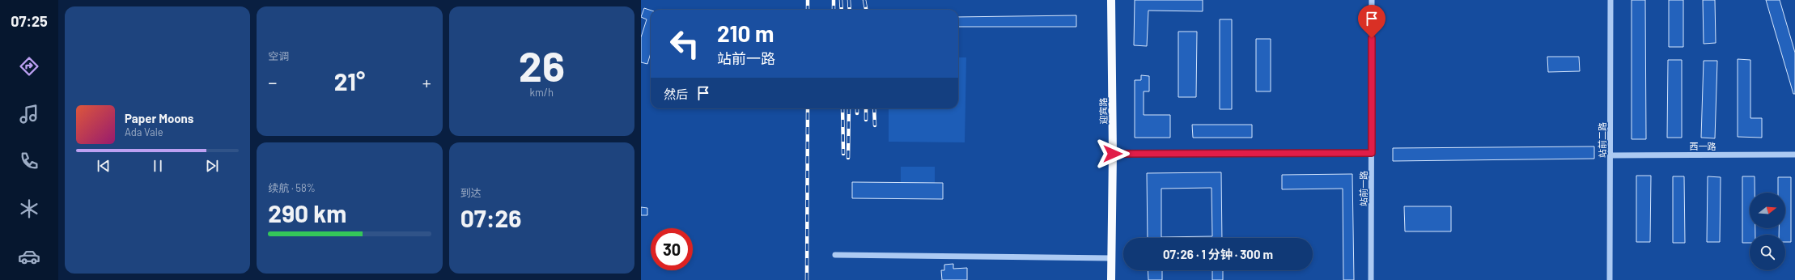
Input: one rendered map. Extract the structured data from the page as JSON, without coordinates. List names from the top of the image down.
{
  "streets": {
    "main road": ["迎宾路"],
    "street": ["站前二路", "西一路", "站前一路"]
  },
  "crossings": [
    ["站前二路", "西一路"]
  ],
  "north": "right",
  "page": {
    "tabs": "07:25",
    "tile": [
      "空调",
      ["26", "km/h"],
      ["续航 · 58%", "290 km"],
      ["到达", "07:26"]
    ],
    "turn": ["210 m", "站前一路"],
    "heat": ["−", "21°", "+"],
    "then": "然后",
    "song": ["Paper Moons", "Ada Vale"],
    "limit": "30",
    "trip": "07:26 · 1 分钟 · 300 m"
  }
}
